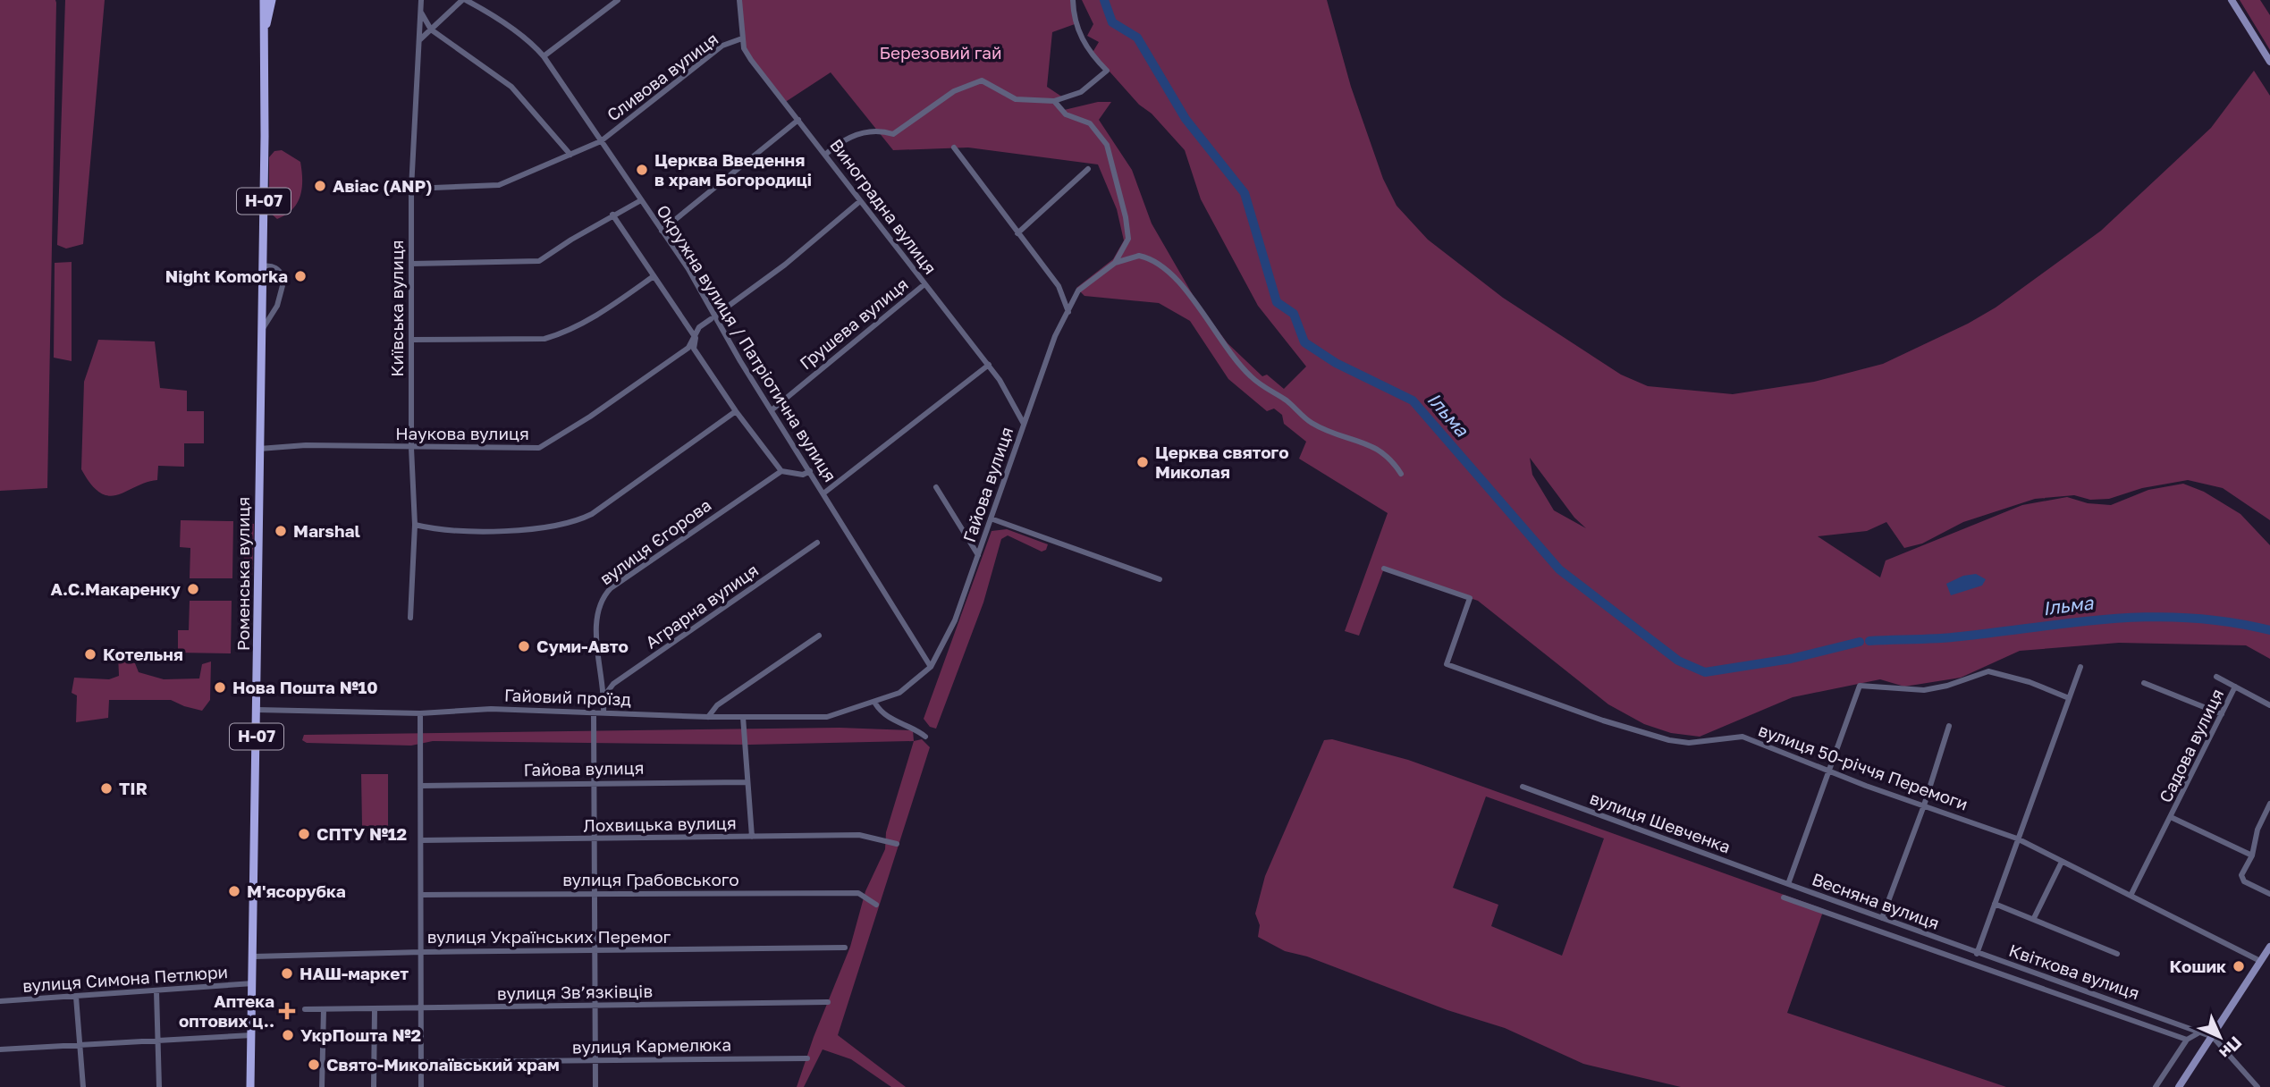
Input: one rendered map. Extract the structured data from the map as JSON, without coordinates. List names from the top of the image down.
{
  "streets": {
    "main road": ["Н-07", "Роменська вулиця"],
    "street": [
      "Сливова вулиця",
      "Виноградна вулиця",
      "Київська вулиця",
      "Грушева вулиця",
      "Окружна вулиця / Патріотична вулиця",
      "Наукова вулиця",
      "Гайова вулиця",
      "вулиця Єгорова",
      "Аграрна вулиця",
      "Гайовий проїзд",
      "Садова вулиця",
      "вулиця 50-річчя Перемоги",
      "вулиця Шевченка",
      "Лохвицька вулиця",
      "вулиця Грабовського",
      "Весняна вулиця",
      "вулиця Українських Перемог",
      "Квіткова вулиця",
      "вулиця Симона Петлюри",
      "вулиця Звʼязківців",
      "вулиця Кармелюка"
    ]
  },
  "crossings": [
    ["Сливова вулиця", "Виноградна вулиця"],
    ["Сливова вулиця", "Київська вулиця"],
    ["Сливова вулиця", "Окружна вулиця / Патріотична вулиця"],
    ["Н-07", "Роменська вулиця"],
    ["Виноградна вулиця", "Грушева вулиця"],
    ["Виноградна вулиця", "Наукова вулиця"],
    ["Виноградна вулиця", "Гайова вулиця"],
    ["Київська вулиця", "Наукова вулиця"],
    ["Грушева вулиця", "Окружна вулиця / Патріотична вулиця"],
    ["Окружна вулиця / Патріотична вулиця", "Наукова вулиця"],
    ["Окружна вулиця / Патріотична вулиця", "Гайова вулиця"],
    ["Наукова вулиця", "Роменська вулиця"],
    ["Гайова вулиця", "Гайовий проїзд"],
    ["вулиця Єгорова", "Аграрна вулиця"],
    ["вулиця Єгорова", "Гайовий проїзд"],
    ["Роменська вулиця", "Гайовий проїзд"],
    ["Роменська вулиця", "вулиця Українських Перемог"],
    ["Роменська вулиця", "вулиця Симона Петлюри"],
    ["вулиця 50-річчя Перемоги", "Весняна вулиця"],
    ["вулиця Шевченка", "Весняна вулиця"],
    ["Весняна вулиця", "Квіткова вулиця"]
  ],
  "water": ["Ільма"],
  "parks": ["Березовий гай"],
  "places": {
    "other": [
      "Церква Введення в храм Богородиці",
      "Авіас (ANP)",
      "Night Komorka",
      "Церква святого Миколая",
      "Marshal",
      "А.С.Макаренку",
      "Суми-Авто",
      "Котельня",
      "Нова Пошта №10",
      "TIR",
      "СПТУ №12",
      "М'ясорубка",
      "Кошик",
      "НАШ-маркет",
      "УкрПошта №2",
      "Свято-Миколаївський храм"
    ],
    "health": ["Аптека оптових ц.."]
  },
  "north": "bottom right"
}
